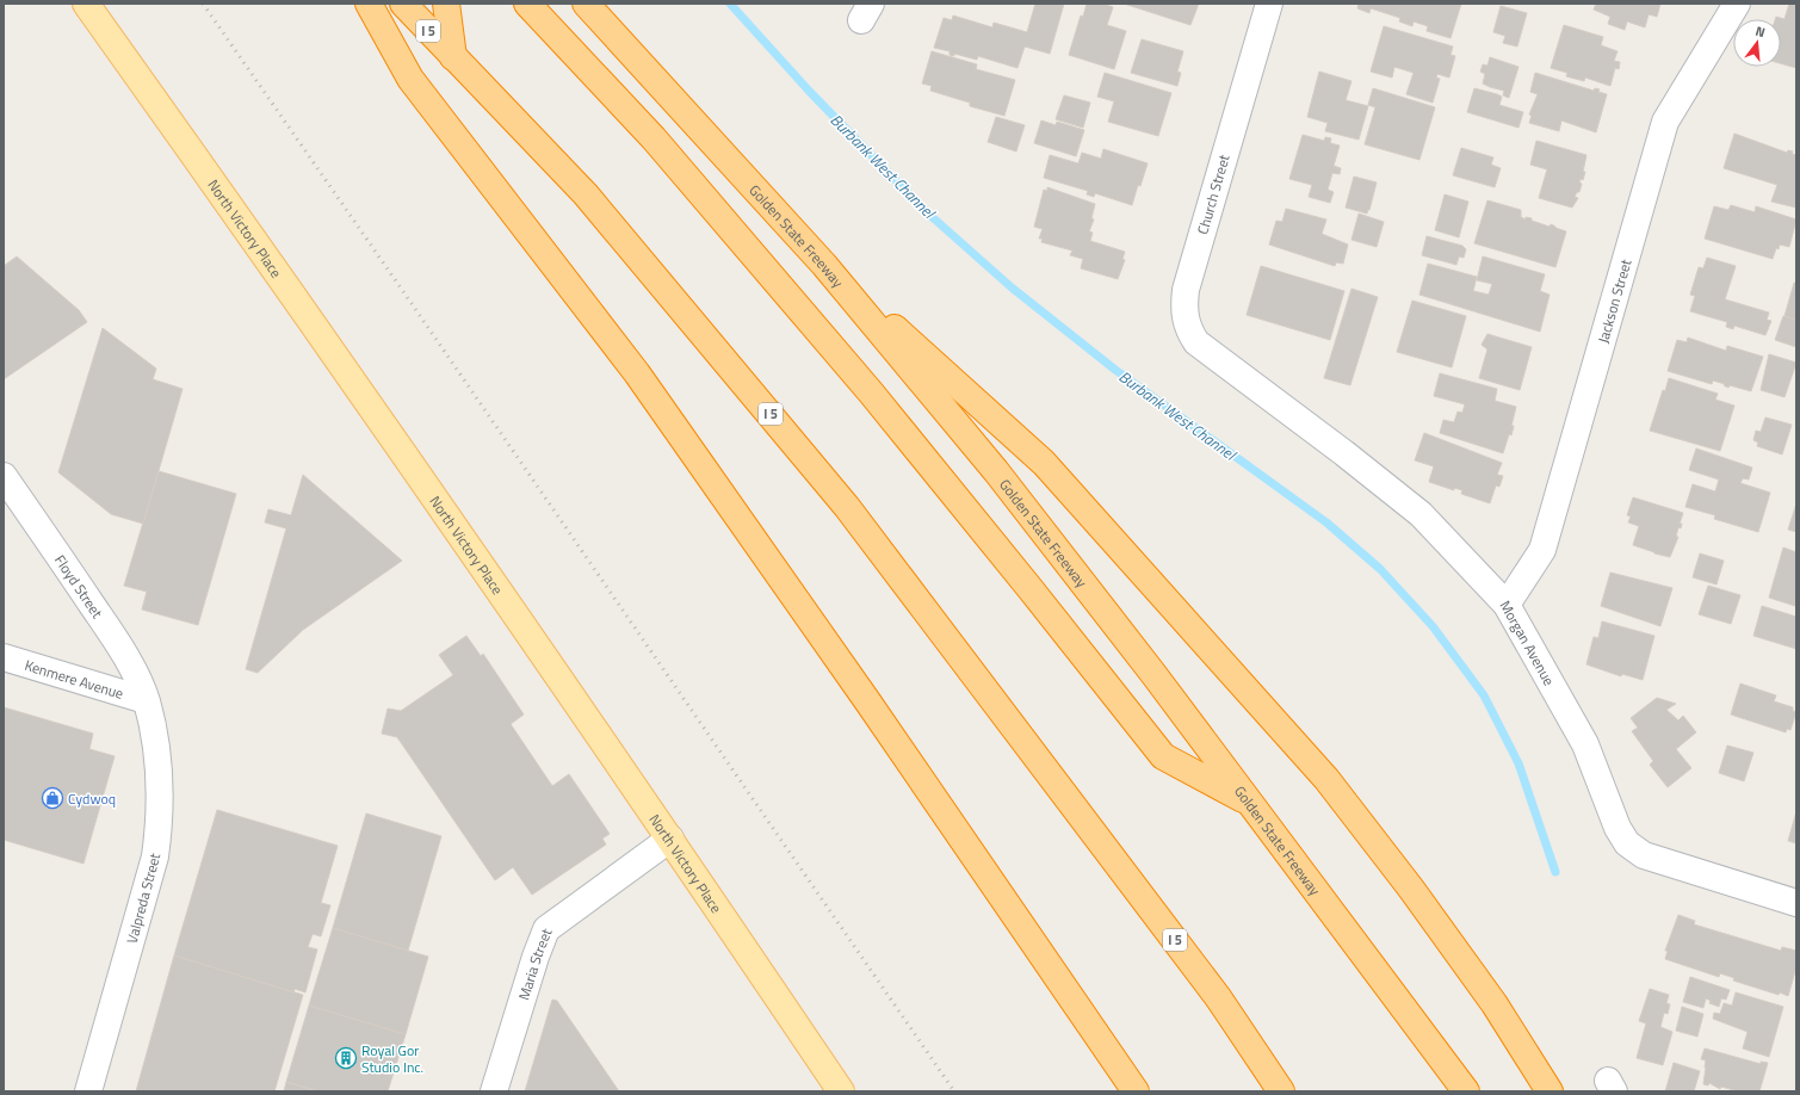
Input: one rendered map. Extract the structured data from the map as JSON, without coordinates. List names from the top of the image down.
{
  "streets": {
    "highway": ["I 5", "Golden State Freeway"],
    "main road": ["North Victory Place"],
    "street": [
      "Church Street",
      "Jackson Street",
      "Floyd Street",
      "Morgan Avenue",
      "Kenmere Avenue",
      "Valpreda Street",
      "Maria Street"
    ]
  },
  "crossings": [
    ["Church Street", "Morgan Avenue"],
    ["North Victory Place", "Maria Street"],
    ["Jackson Street", "Morgan Avenue"],
    ["Floyd Street", "Kenmere Avenue"],
    ["Floyd Street", "Valpreda Street"],
    ["Kenmere Avenue", "Valpreda Street"]
  ],
  "water": ["Burbank West Channel"],
  "places": {
    "shop": ["Cydwoq"],
    "building": ["Royal Gor Studio Inc."]
  },
  "north": "top"
}
